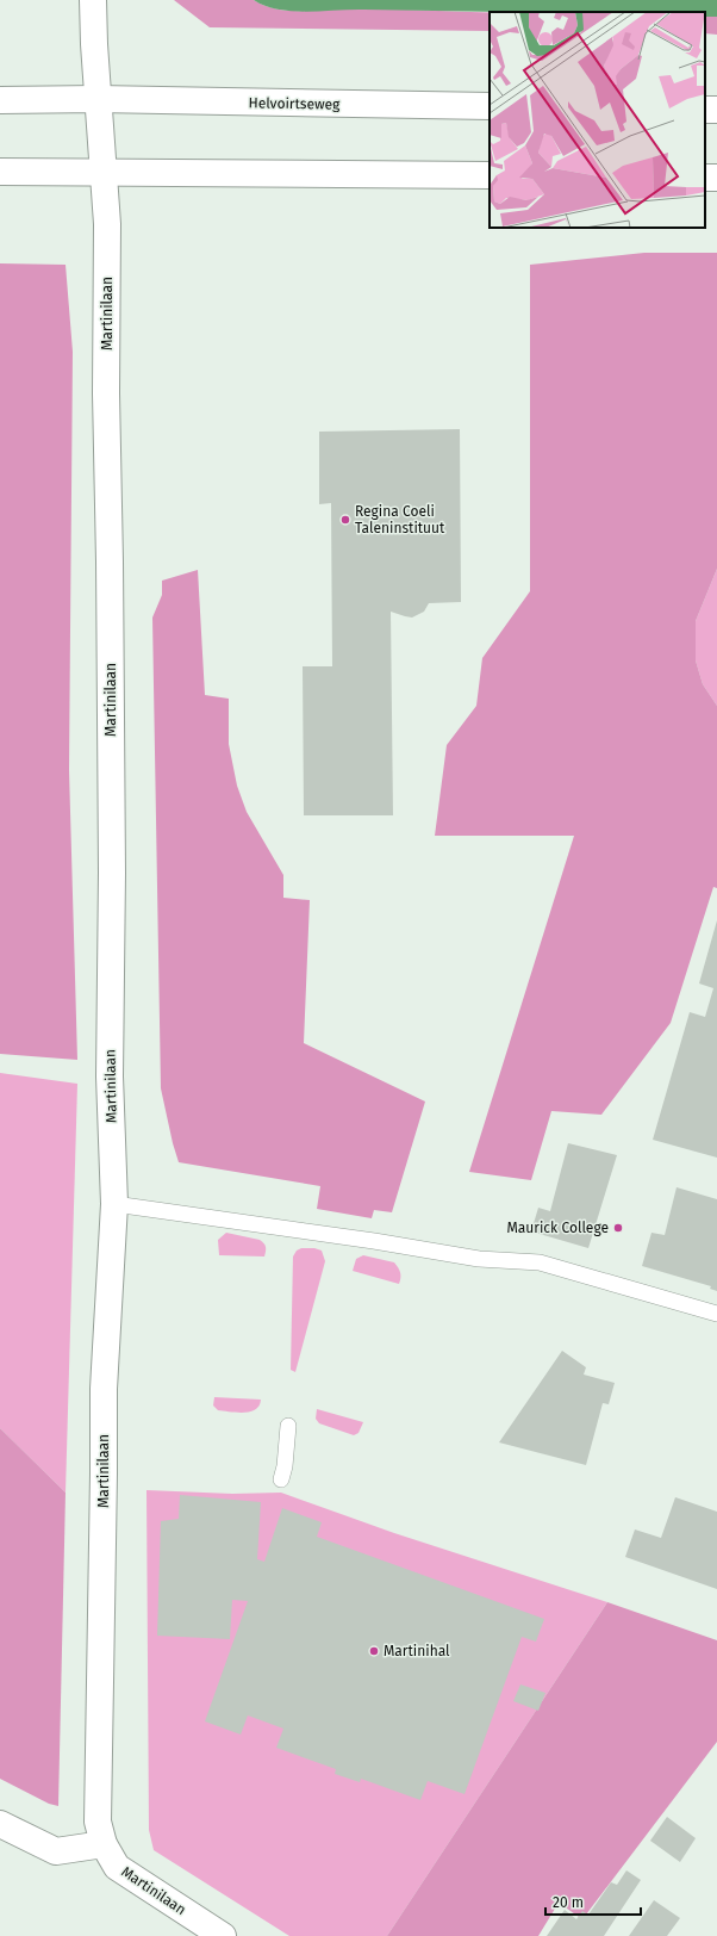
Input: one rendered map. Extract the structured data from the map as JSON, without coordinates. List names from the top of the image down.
{
  "streets": {
    "street": ["Helvoirtseweg", "Martinilaan"]
  },
  "places": ["Regina Coeli Taleninstituut", "Maurick College", "Martinihal"],
  "scale_bar": "20 m"
}
